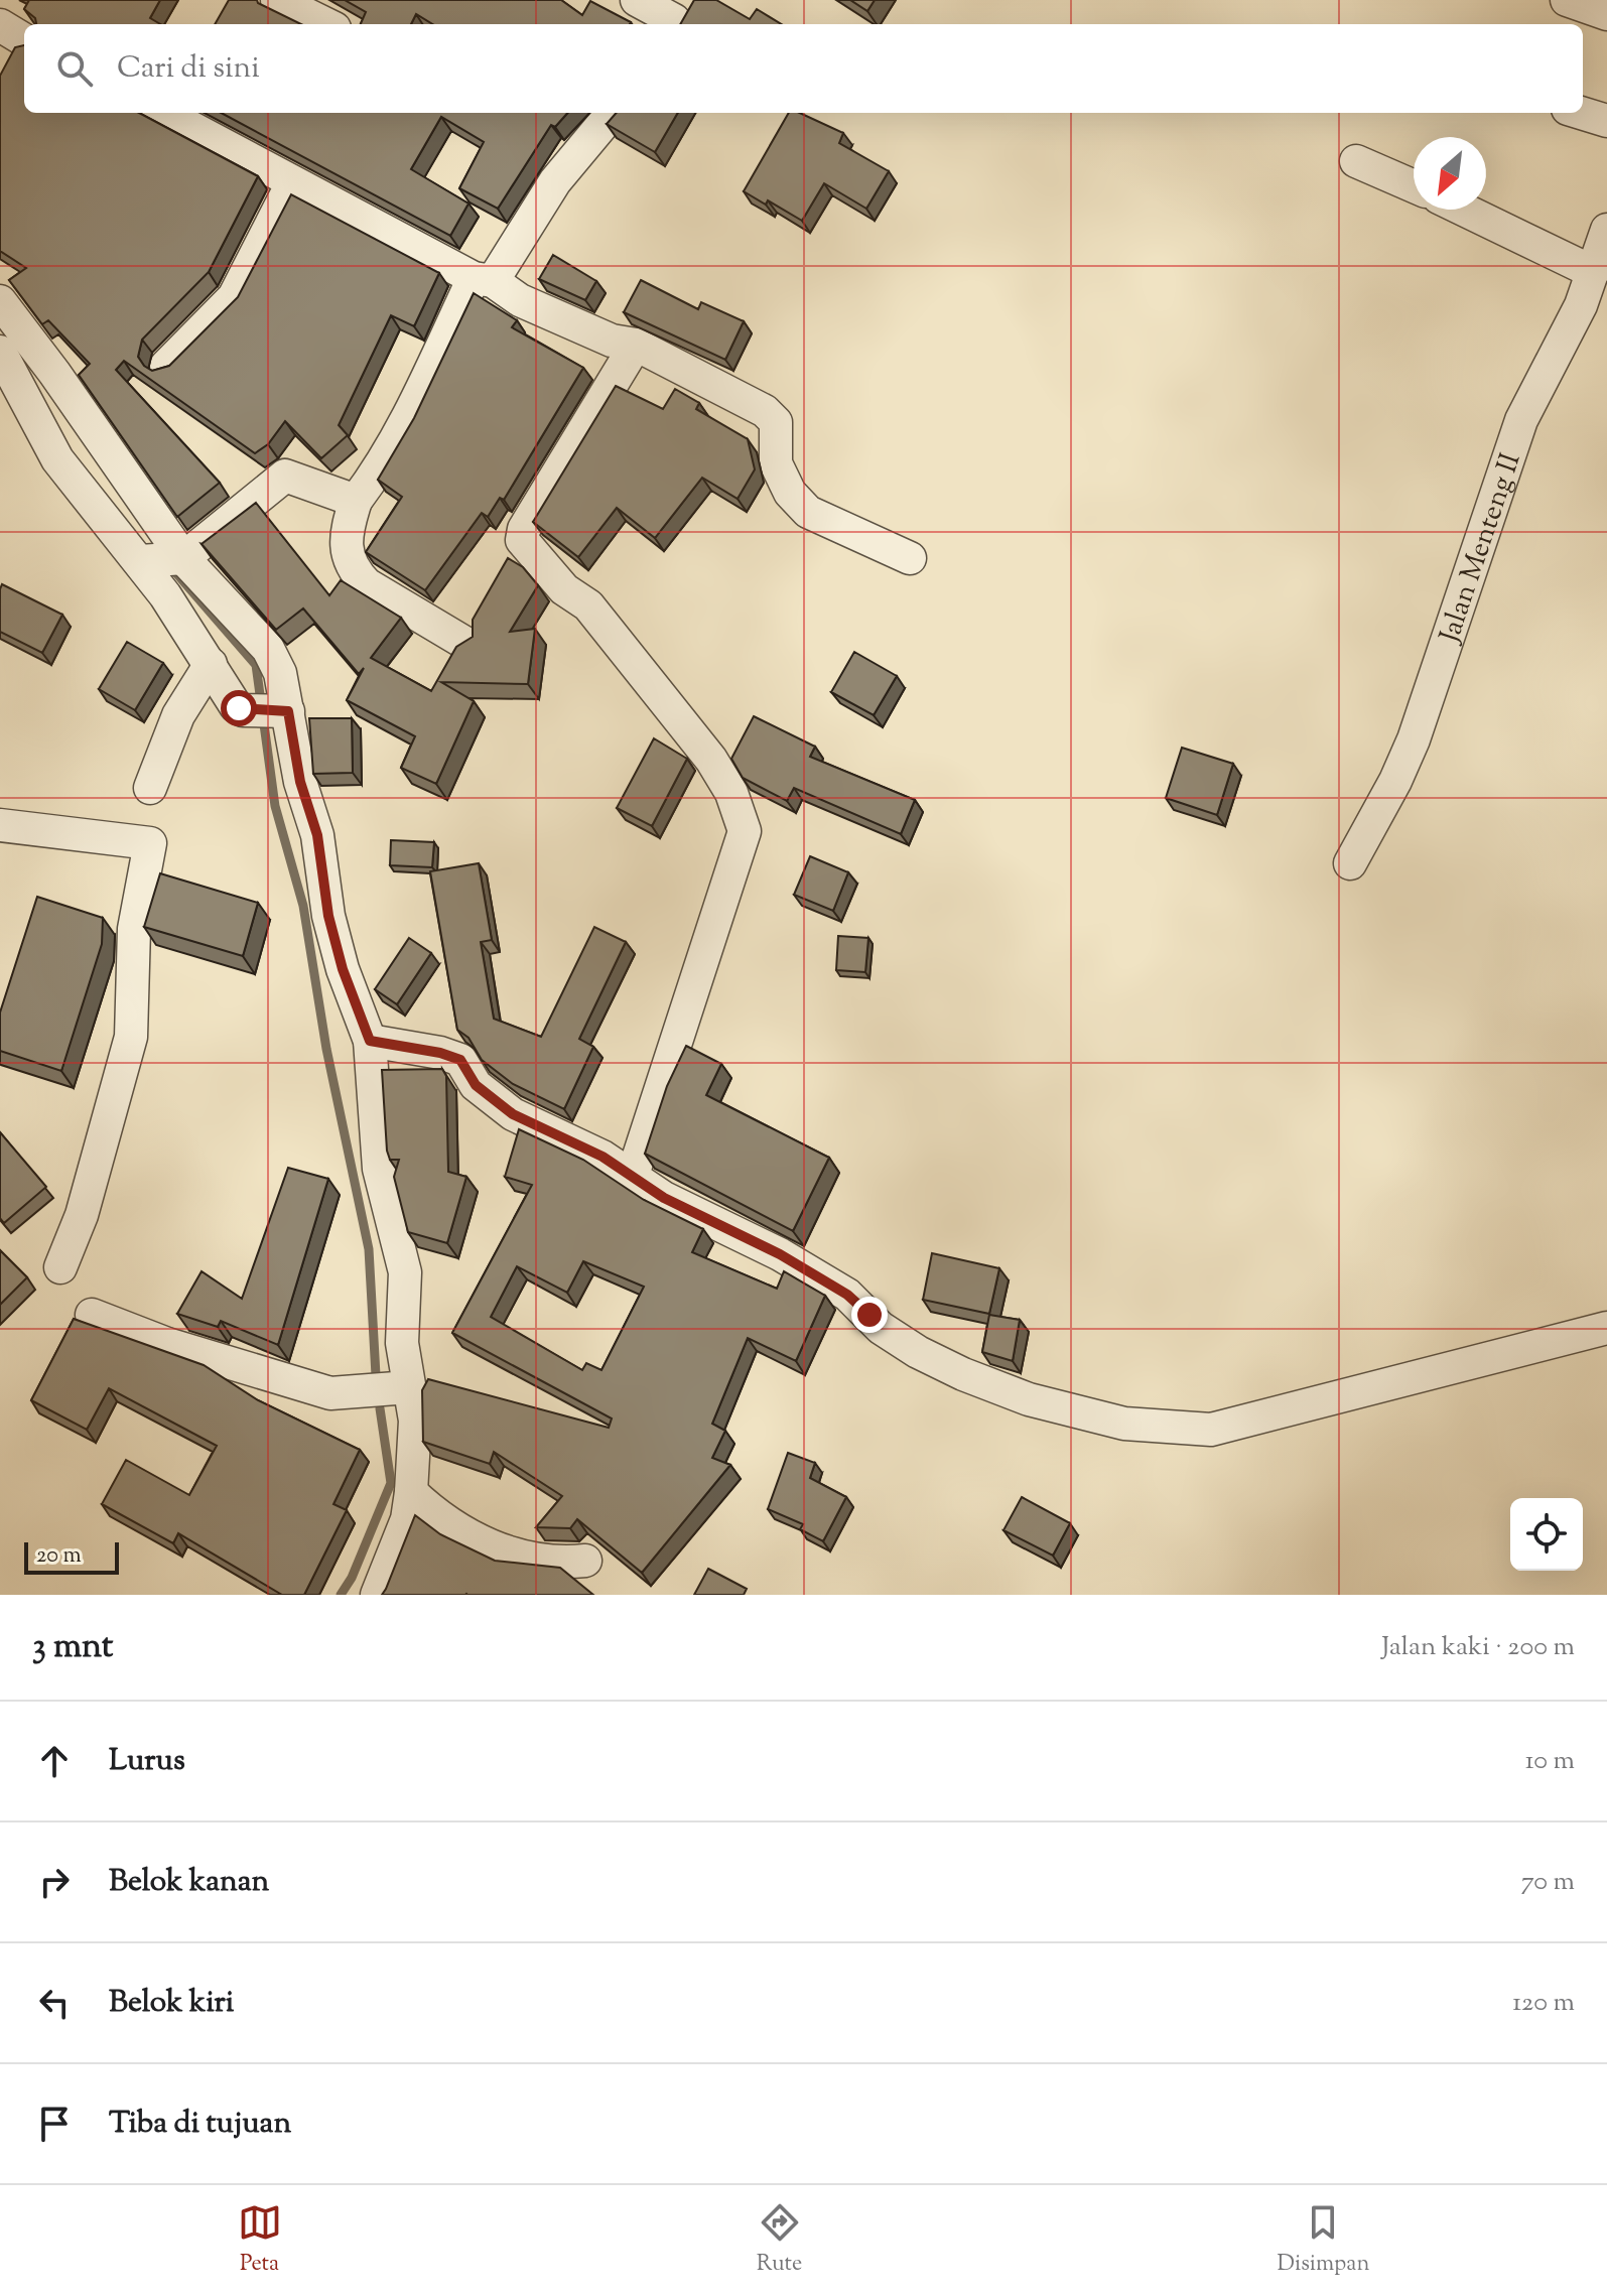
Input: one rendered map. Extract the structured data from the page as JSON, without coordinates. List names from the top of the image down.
{
  "streets": {
    "street": ["Jalan Menteng II"]
  },
  "scale_bar": "20 m",
  "north": "bottom left",
  "page": {
    "search": "Cari di sini",
    "scale": "20 m",
    "heading": ["3 mnt", "Jalan kaki · 200 m"],
    "list": [
      ["Lurus", "10 m"],
      ["Belok kanan", "70 m"],
      ["Belok kiri", "120 m"],
      "Tiba di tujuan"
    ],
    "nav": ["Peta", "Rute", "Disimpan"]
  }
}
